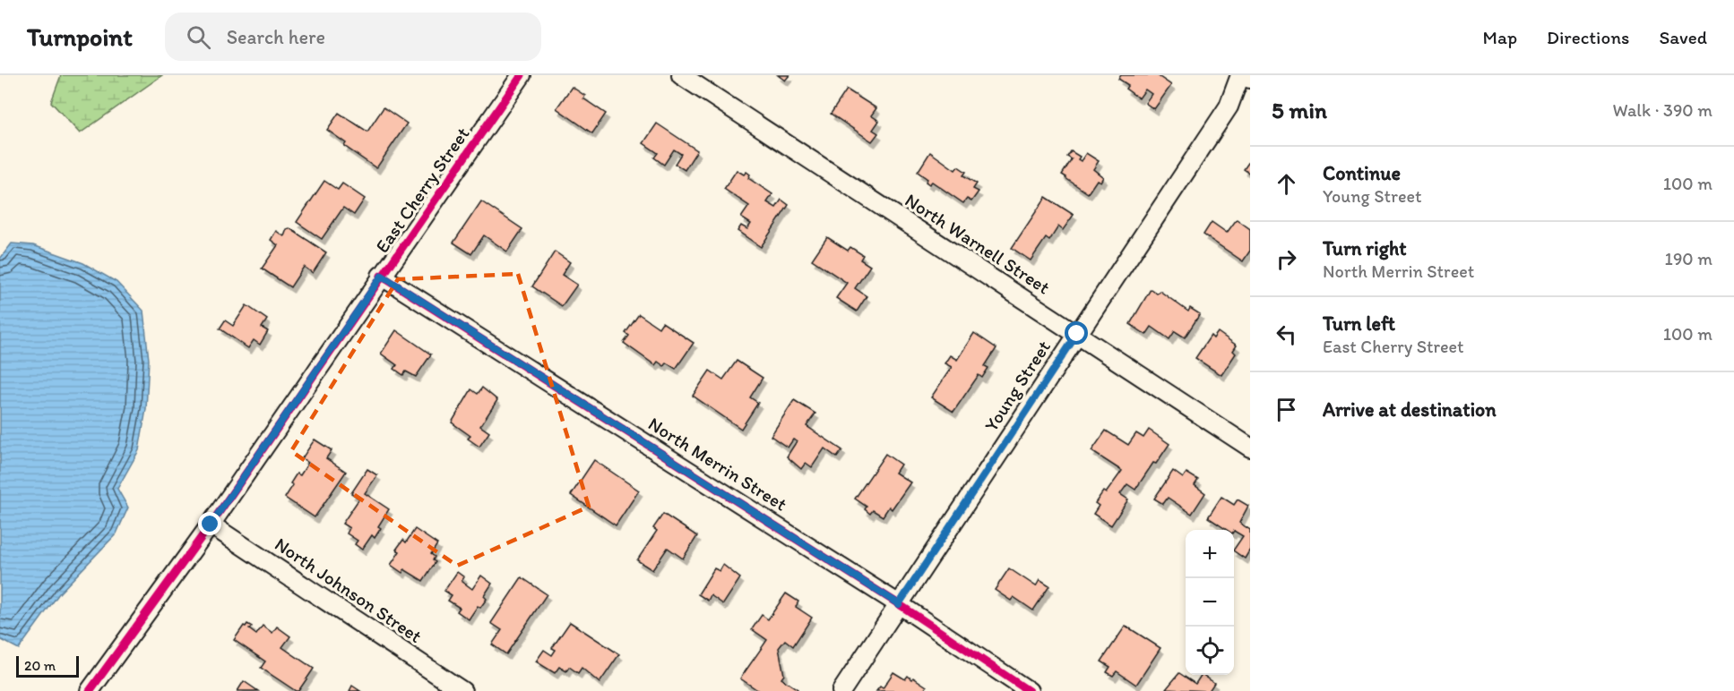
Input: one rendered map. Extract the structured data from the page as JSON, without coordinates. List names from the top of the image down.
{
  "streets": {
    "street": [
      "East Cherry Street",
      "North Warnell Street",
      "Young Street",
      "North Merrin Street",
      "North Johnson Street"
    ]
  },
  "crossings": [
    ["East Cherry Street", "North Merrin Street"],
    ["East Cherry Street", "North Johnson Street"],
    ["North Warnell Street", "Young Street"],
    ["Young Street", "North Merrin Street"]
  ],
  "scale_bar": "20 m",
  "page": {
    "header": "Turnpoint",
    "search": "Search here",
    "nav": ["Map", "Directions", "Saved"],
    "heading": ["5 min", "Walk · 390 m"],
    "list": [
      ["Continue", "Young Street", "100 m"],
      ["Turn right", "North Merrin Street", "190 m"],
      ["Turn left", "East Cherry Street", "100 m"],
      "Arrive at destination"
    ],
    "map_buttons": ["+", "−"],
    "scale": "20 m"
  }
}
